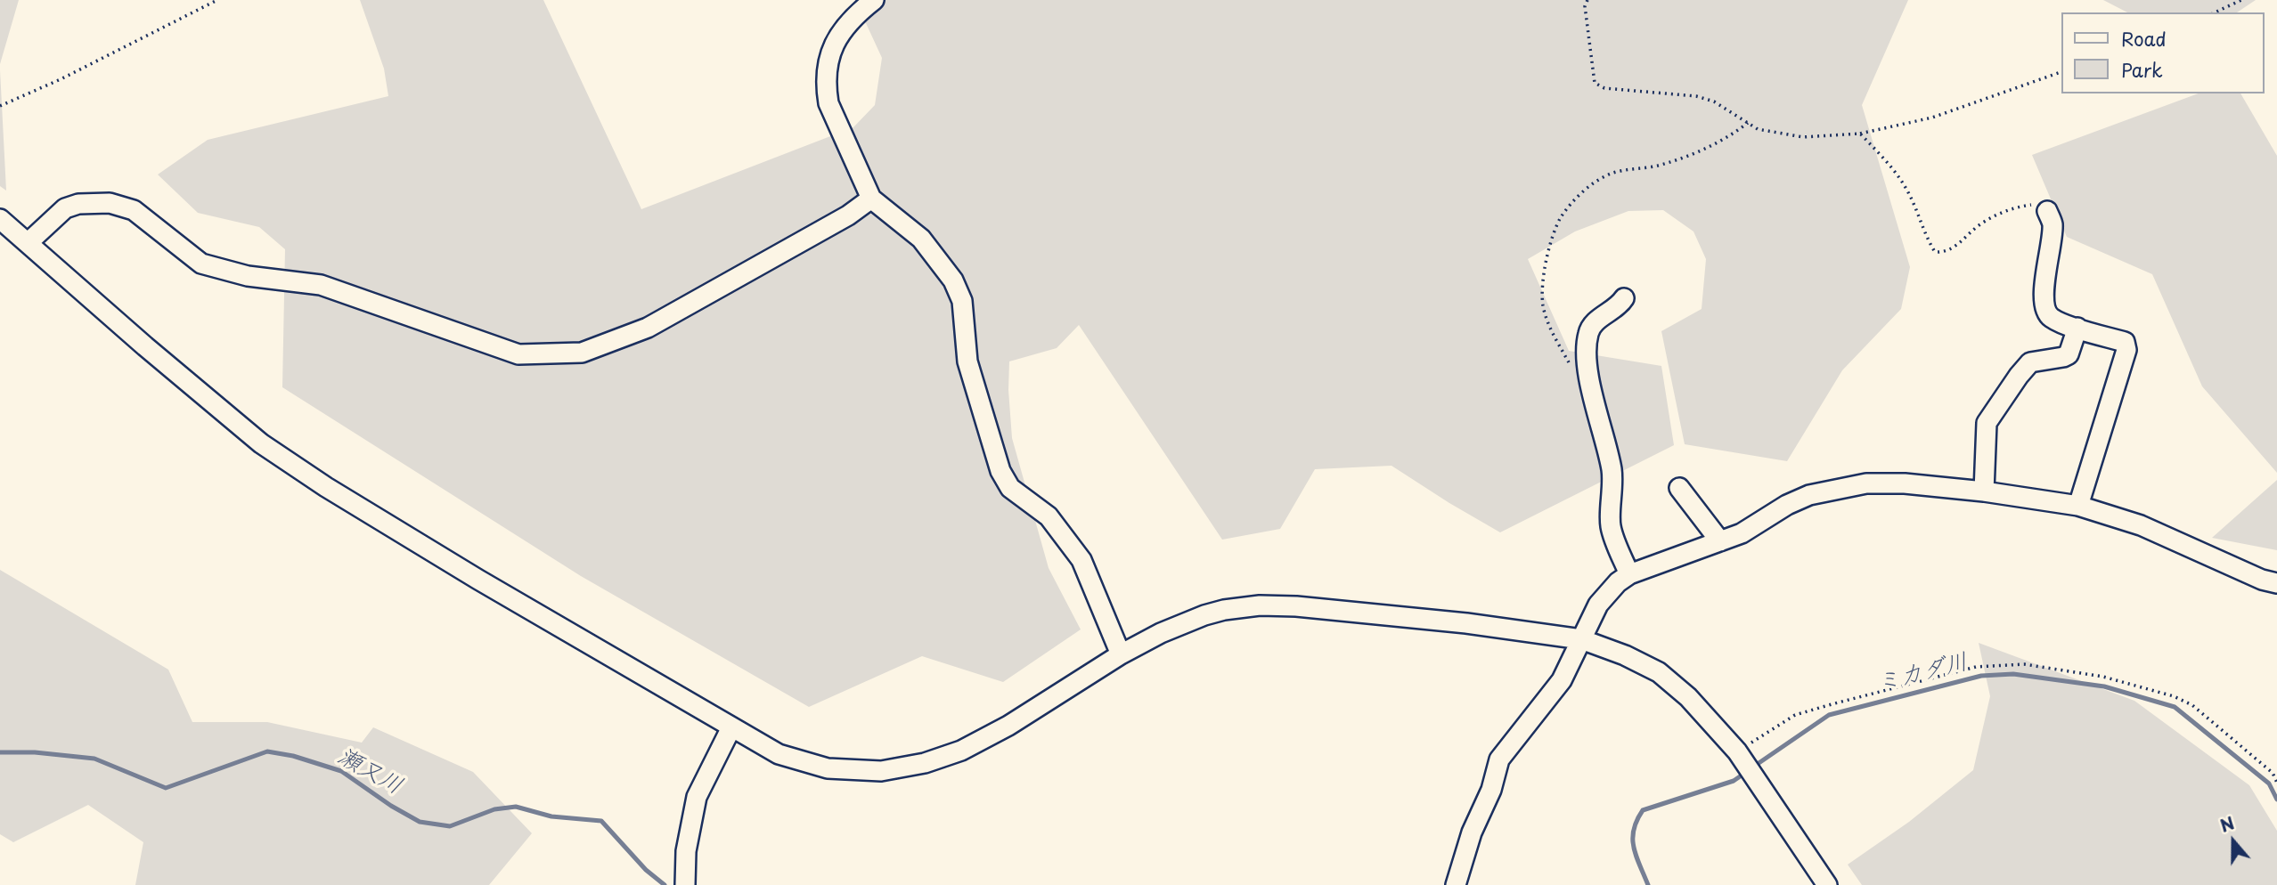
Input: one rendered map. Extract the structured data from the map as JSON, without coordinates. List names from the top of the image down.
{
  "water": ["ミカダ川", "瀬又川"],
  "legend": ["Road", "Park"],
  "north": "top"
}
